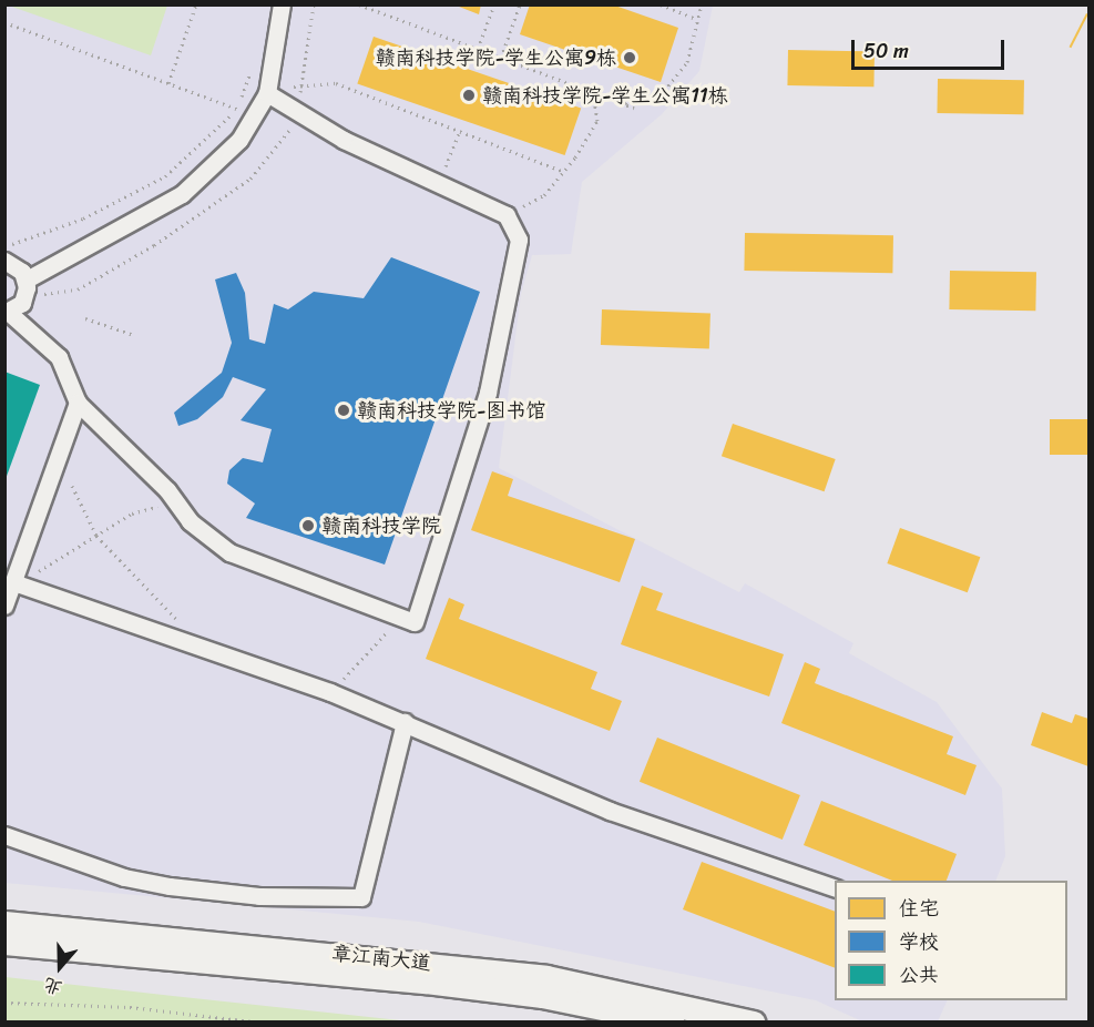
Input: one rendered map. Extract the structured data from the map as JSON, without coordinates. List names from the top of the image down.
{
  "streets": {
    "main road": ["章江南大道"]
  },
  "places": [
    "赣南科技学院-学生公寓9栋",
    "赣南科技学院-学生公寓11栋",
    "赣南科技学院-图书馆",
    "赣南科技学院"
  ],
  "legend": ["住宅", "学校", "公共"],
  "scale_bar": "50 m",
  "north": "bottom"
}
